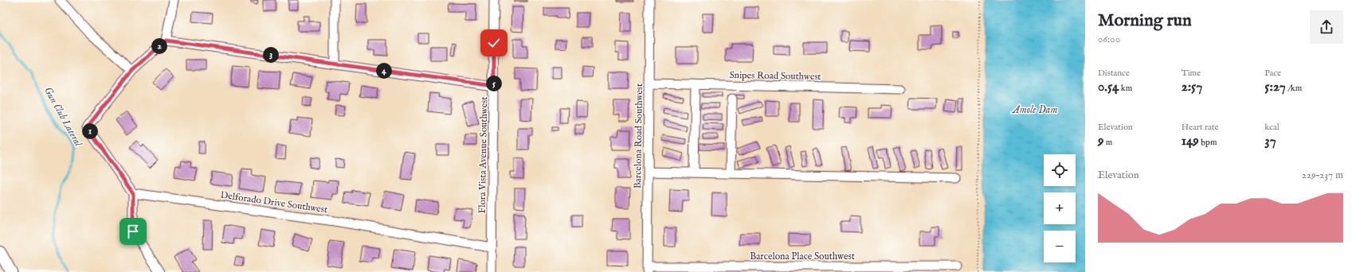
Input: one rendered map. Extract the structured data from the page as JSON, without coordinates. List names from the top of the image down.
{
  "streets": {
    "street": [
      "Snipes Road Southwest",
      "Barcelona Road Southwest",
      "Flora Vista Avenue Southwest",
      "Delforado Drive Southwest",
      "Barcelona Place Southwest"
    ]
  },
  "crossings": [
    ["Snipes Road Southwest", "Barcelona Road Southwest"],
    ["Barcelona Road Southwest", "Barcelona Place Southwest"],
    ["Flora Vista Avenue Southwest", "Delforado Drive Southwest"]
  ],
  "water": ["Amole Dam", "Gun Club Lateral"],
  "page": {
    "heading": ["Morning run", "06:00"],
    "pins": [
      "2",
      "3",
      "4",
      "5",
      "1"
    ],
    "stats": [
      ["Distance", "0.54 km"],
      ["Time", "2:57"],
      ["Pace", "5:27 /km"],
      ["Elevation", "9 m"],
      ["Heart rate", "149 bpm"],
      ["kcal", "37"]
    ],
    "map_buttons": ["+", "−"],
    "chart": ["Elevation", "229–237 m"]
  }
}
